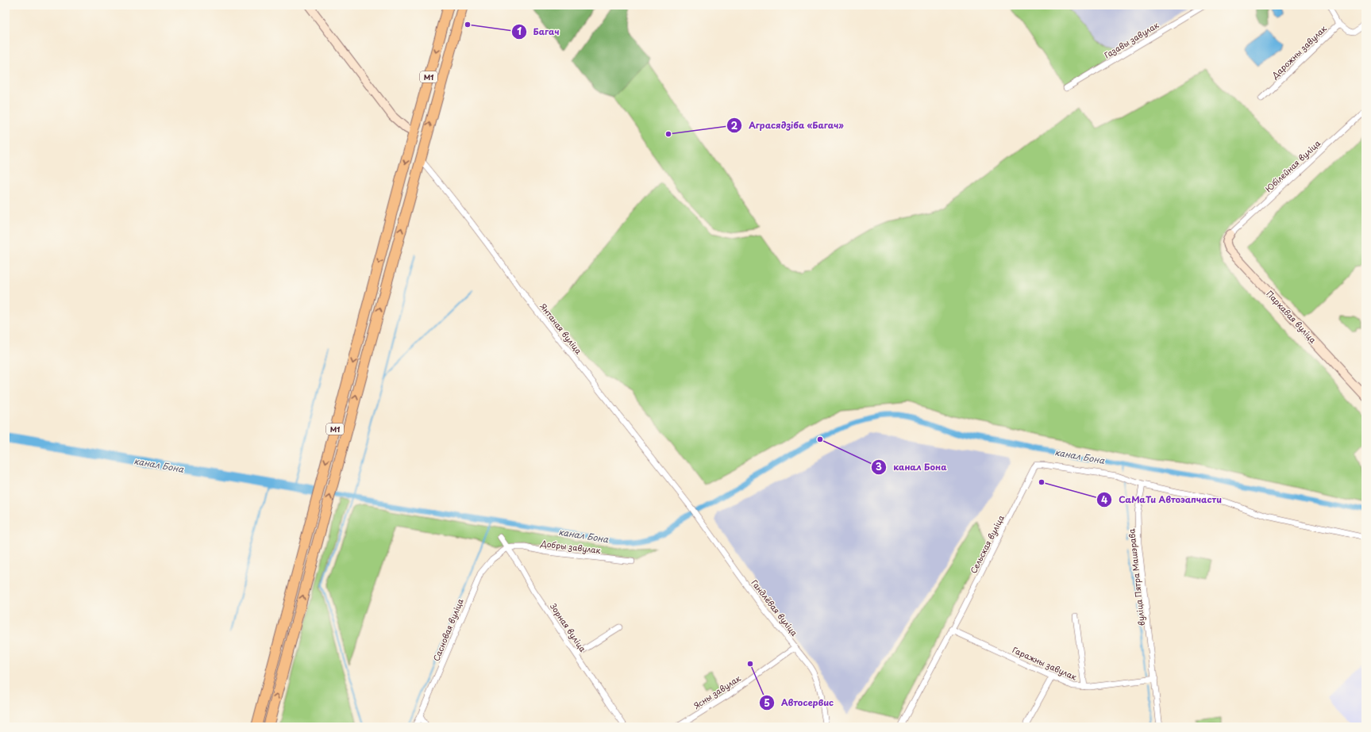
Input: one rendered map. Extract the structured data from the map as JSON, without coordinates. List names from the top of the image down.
{
  "streets": {
    "highway": ["М1"],
    "street": [
      "Газавы завулак",
      "Дарожны завулак",
      "Юбілейная вуліца",
      "Паркавая вуліца",
      "Янтаная вуліца",
      "Сельская вуліца",
      "Добры завулак",
      "вуліца Пятра Машэрава",
      "Гандлёвая вуліца",
      "Зорная вуліца",
      "Сасновая вуліца",
      "Гаражны завулак",
      "Ясны завулак"
    ]
  },
  "crossings": [
    ["М1", "Янтаная вуліца"],
    ["Юбілейная вуліца", "Паркавая вуліца"],
    ["Янтаная вуліца", "Гандлёвая вуліца"],
    ["Сельская вуліца", "вуліца Пятра Машэрава"],
    ["Сельская вуліца", "Гаражны завулак"],
    ["Добры завулак", "Зорная вуліца"],
    ["Добры завулак", "Сасновая вуліца"],
    ["вуліца Пятра Машэрава", "Гаражны завулак"],
    ["Гандлёвая вуліца", "Ясны завулак"],
    ["Зорная вуліца", "Сасновая вуліца"]
  ],
  "water": ["канал Бона"],
  "places": [
    "Багач",
    "Аграсядзіба «Багач»",
    "канал Бона",
    "СаМаТи Автоэапчасти",
    "Автосервис"
  ]
}
